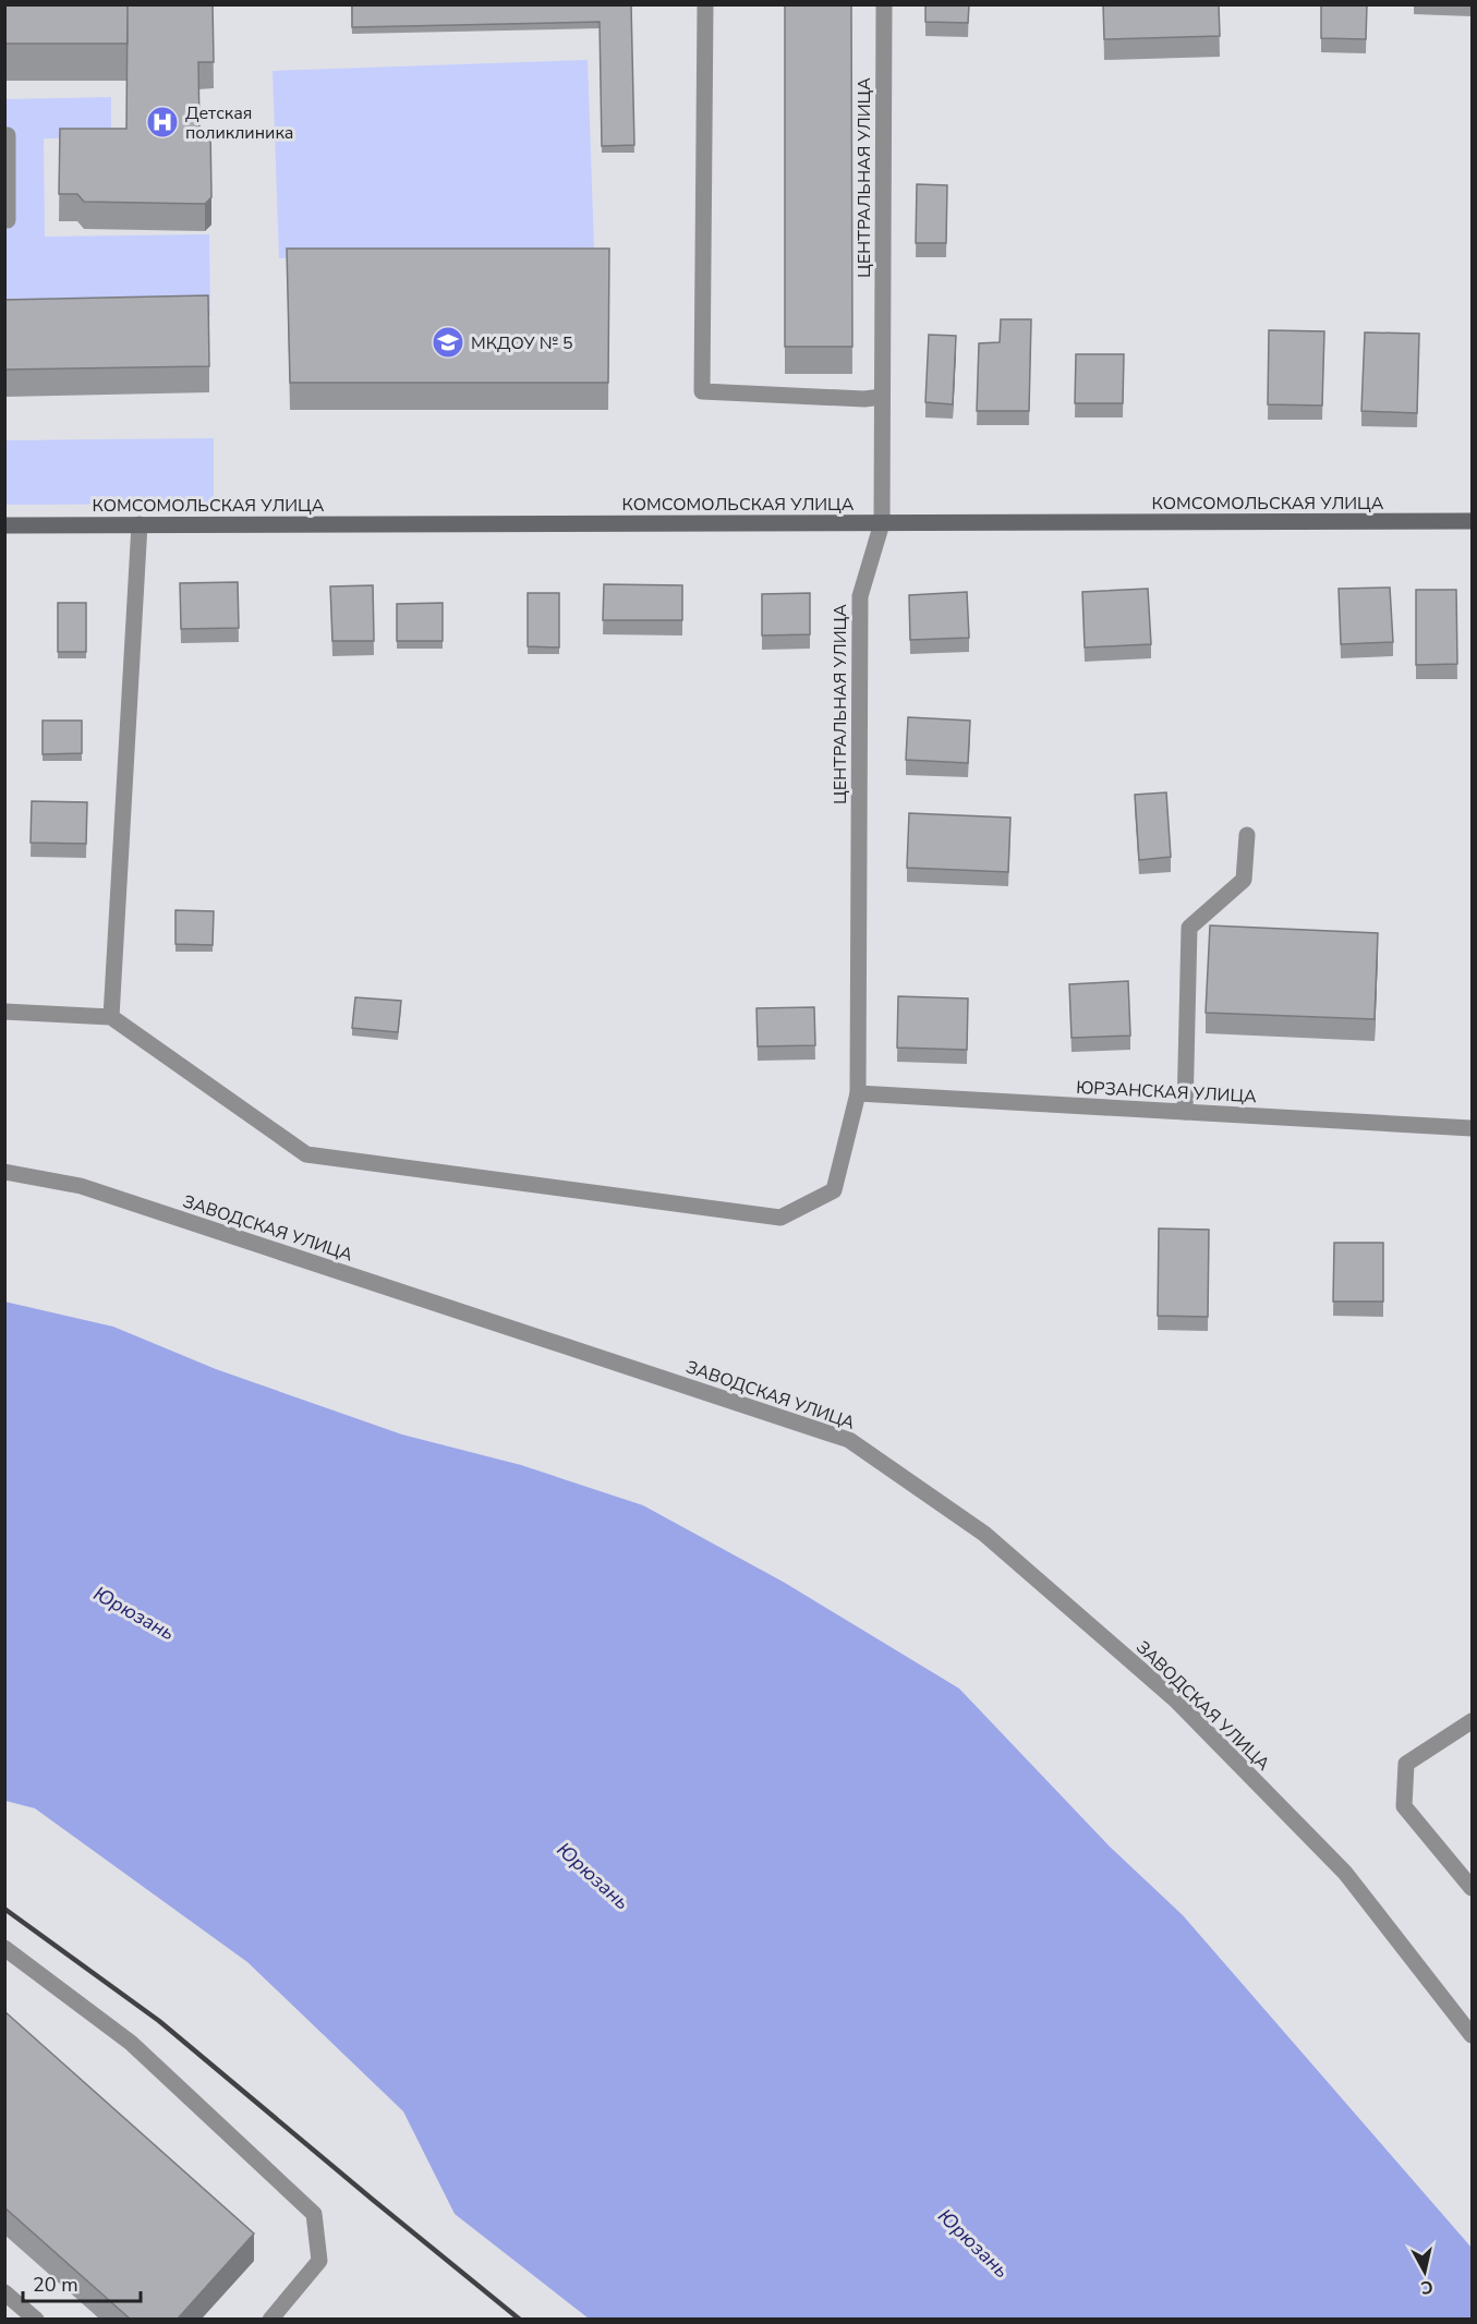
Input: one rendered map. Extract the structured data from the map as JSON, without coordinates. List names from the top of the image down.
{
  "streets": {
    "main road": ["КОМСОМОЛЬСКАЯ УЛИЦА"],
    "street": ["ЦЕНТРАЛЬНАЯ УЛИЦА", "ЮРЗАНСКАЯ УЛИЦА", "ЗАВОДСКАЯ УЛИЦА"]
  },
  "crossings": [
    ["ЦЕНТРАЛЬНАЯ УЛИЦА", "КОМСОМОЛЬСКАЯ УЛИЦА"],
    ["ЦЕНТРАЛЬНАЯ УЛИЦА", "ЮРЗАНСКАЯ УЛИЦА"]
  ],
  "water": ["Юрюзань"],
  "places": {
    "hospital": ["Детская поликлиника"],
    "school or university": ["МКДОУ № 5"]
  },
  "scale_bar": "20 m",
  "north": "bottom"
}
